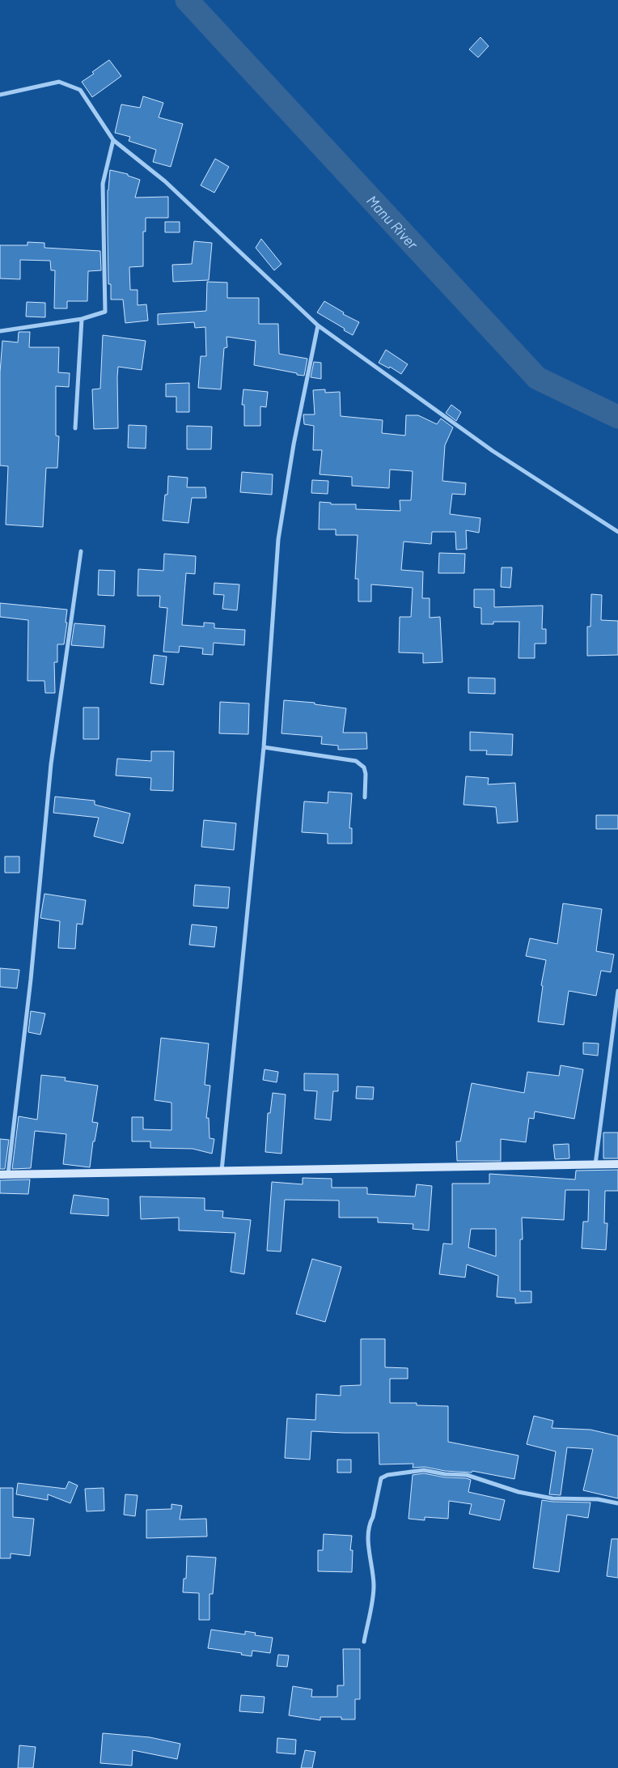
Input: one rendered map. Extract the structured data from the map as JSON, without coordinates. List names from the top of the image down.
{
  "water": ["Manu River"]
}
